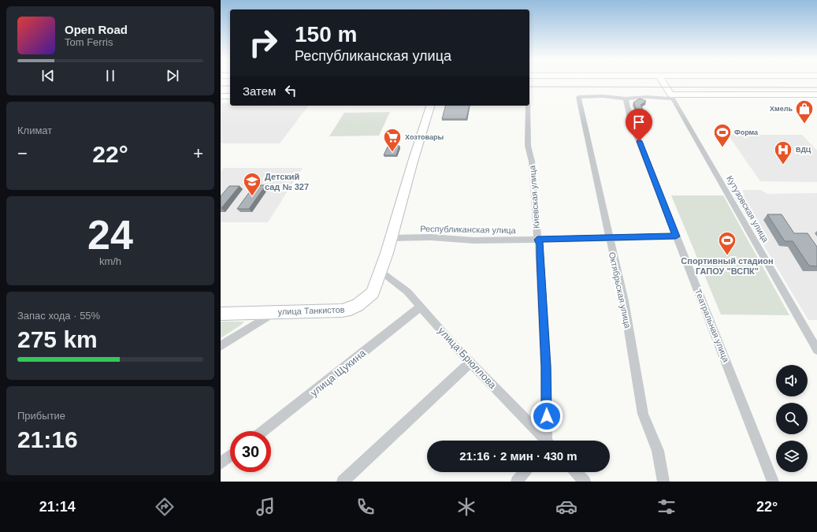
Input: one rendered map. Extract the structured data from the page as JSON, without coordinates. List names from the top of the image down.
{
  "streets": {
    "main road": ["улица Танкистов"],
    "street": [
      "Киевская улица",
      "Кутузовская улица",
      "Республиканская улица",
      "Октябрьская улица",
      "Театральная улица",
      "улица Брюллова",
      "улица Щукина"
    ]
  },
  "crossings": [
    ["Киевская улица", "Республиканская улица"],
    ["Республиканская улица", "Октябрьская улица"],
    ["Республиканская улица", "улица Танкистов"],
    ["Республиканская улица", "Театральная улица"],
    ["Октябрьская улица", "Театральная улица"],
    ["улица Танкистов", "улица Брюллова"],
    ["улица Брюллова", "улица Щукина"]
  ],
  "places": {
    "shop": ["Хмель"],
    "sports": ["Форма", "Спортивный стадион ГАПОУ \"ВСПК\""],
    "supermarket": ["Хозтовары"],
    "hospital": ["ВДЦ"],
    "school or university": ["Детский сад № 327"]
  },
  "page": {
    "turn": ["150 m", "Республиканская улица"],
    "song": ["Open Road", "Tom Ferris"],
    "then": "Затем",
    "tile": [
      "Климат",
      ["24", "km/h"],
      ["Запас хода · 55%", "275 km"],
      ["Прибытие", "21:16"]
    ],
    "heat": ["−", "22°", "+"],
    "limit": "30",
    "trip": "21:16 · 2 мин · 430 m",
    "tabs": ["21:14", "22°"]
  }
}
